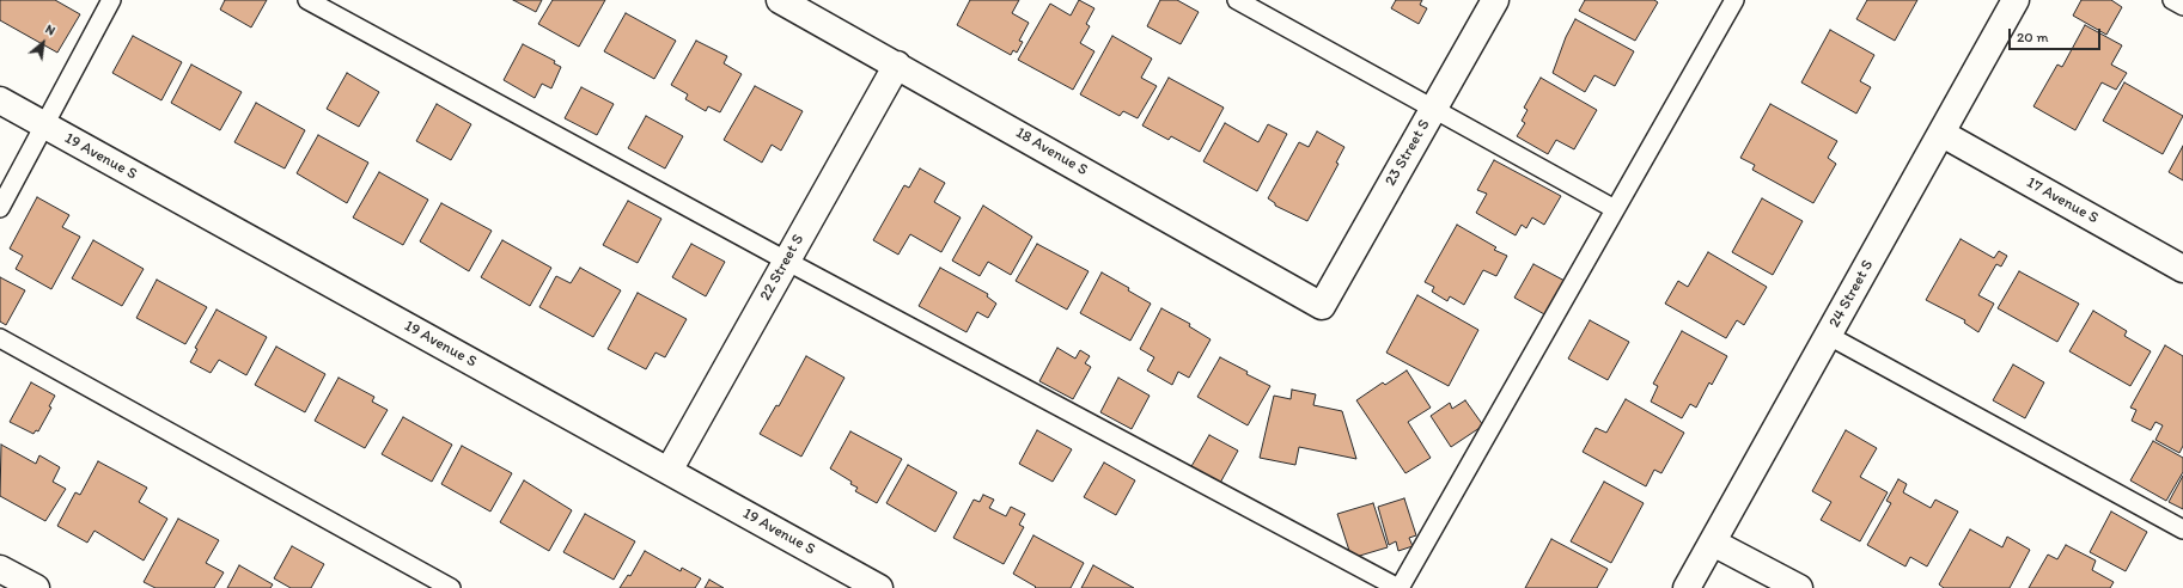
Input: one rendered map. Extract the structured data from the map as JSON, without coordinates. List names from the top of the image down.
{
  "streets": {
    "street": [
      "18 Avenue S",
      "23 Street S",
      "19 Avenue S",
      "17 Avenue S",
      "22 Street S",
      "24 Street S"
    ]
  },
  "crossings": [
    ["18 Avenue S", "23 Street S"],
    ["18 Avenue S", "22 Street S"],
    ["19 Avenue S", "22 Street S"],
    ["17 Avenue S", "24 Street S"]
  ],
  "scale_bar": "20 m",
  "north": "top right"
}
